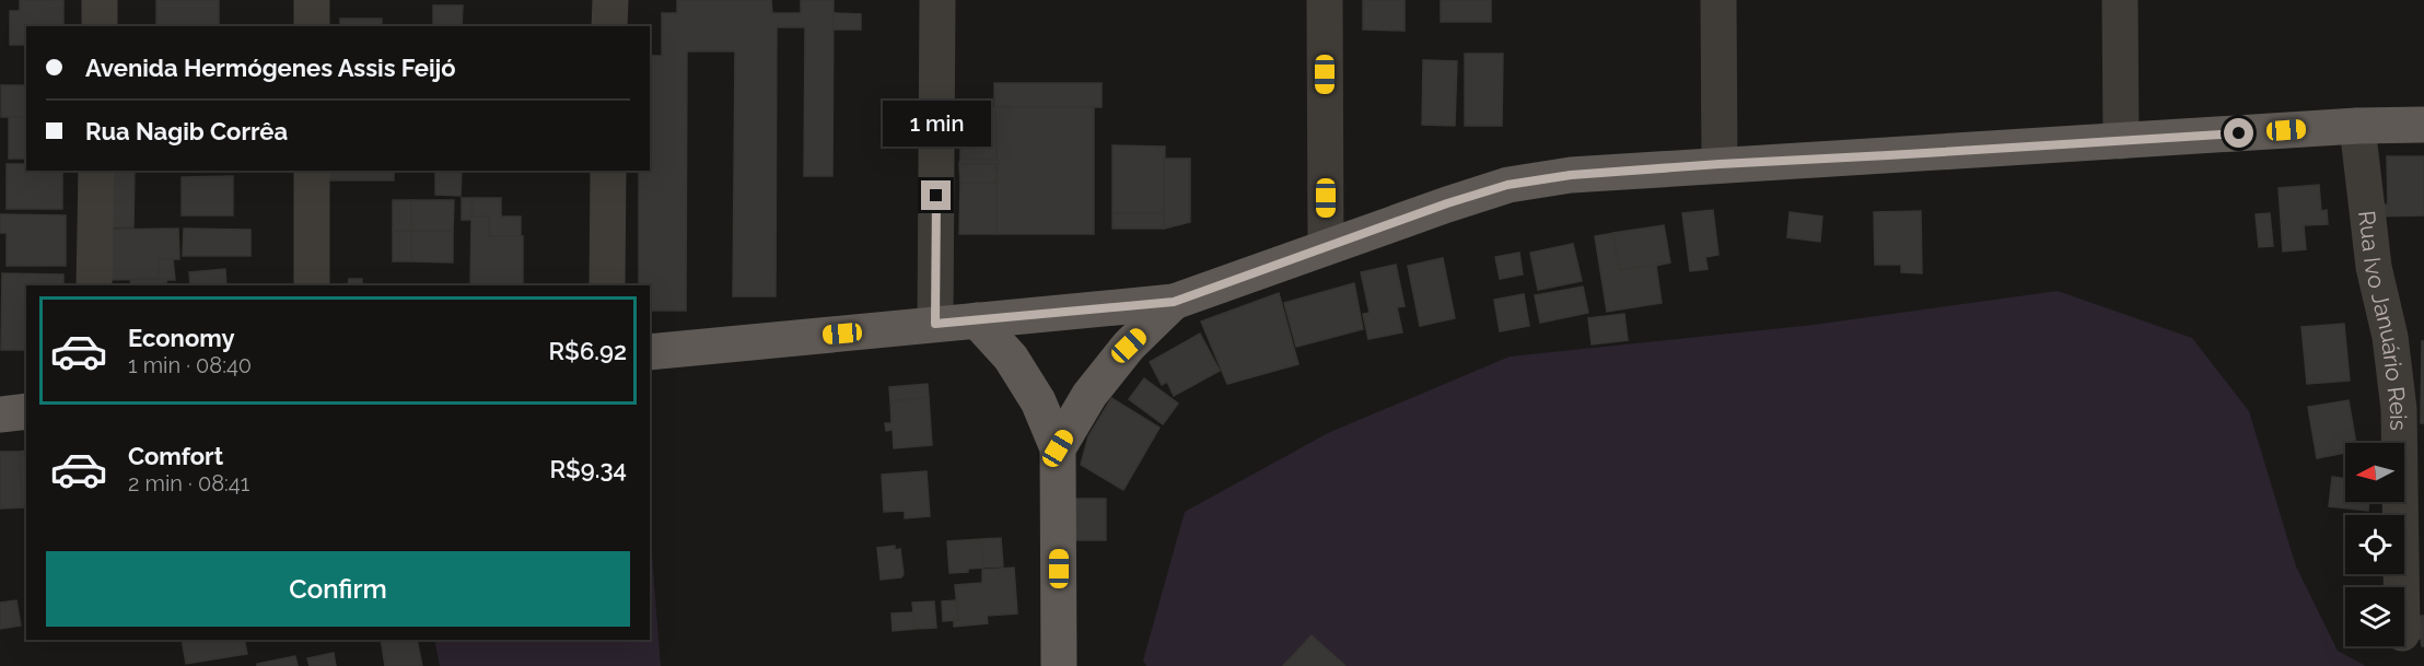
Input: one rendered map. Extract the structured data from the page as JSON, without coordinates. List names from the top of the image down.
{
  "streets": {
    "street": ["Rua Ivo Januário Reis"]
  },
  "north": "left",
  "page": {
    "banner": ["Avenida Hermógenes Assis Feijó", "Rua Nagib Corrêa"],
    "bubble": "1 min",
    "list": [
      {
        "name": "Economy",
        "note": "1 min · 08:40",
        "value": "R$6.92"
      },
      {
        "name": "Comfort",
        "note": "2 min · 08:41",
        "value": "R$9.34"
      }
    ],
    "buttons": "Confirm"
  }
}
